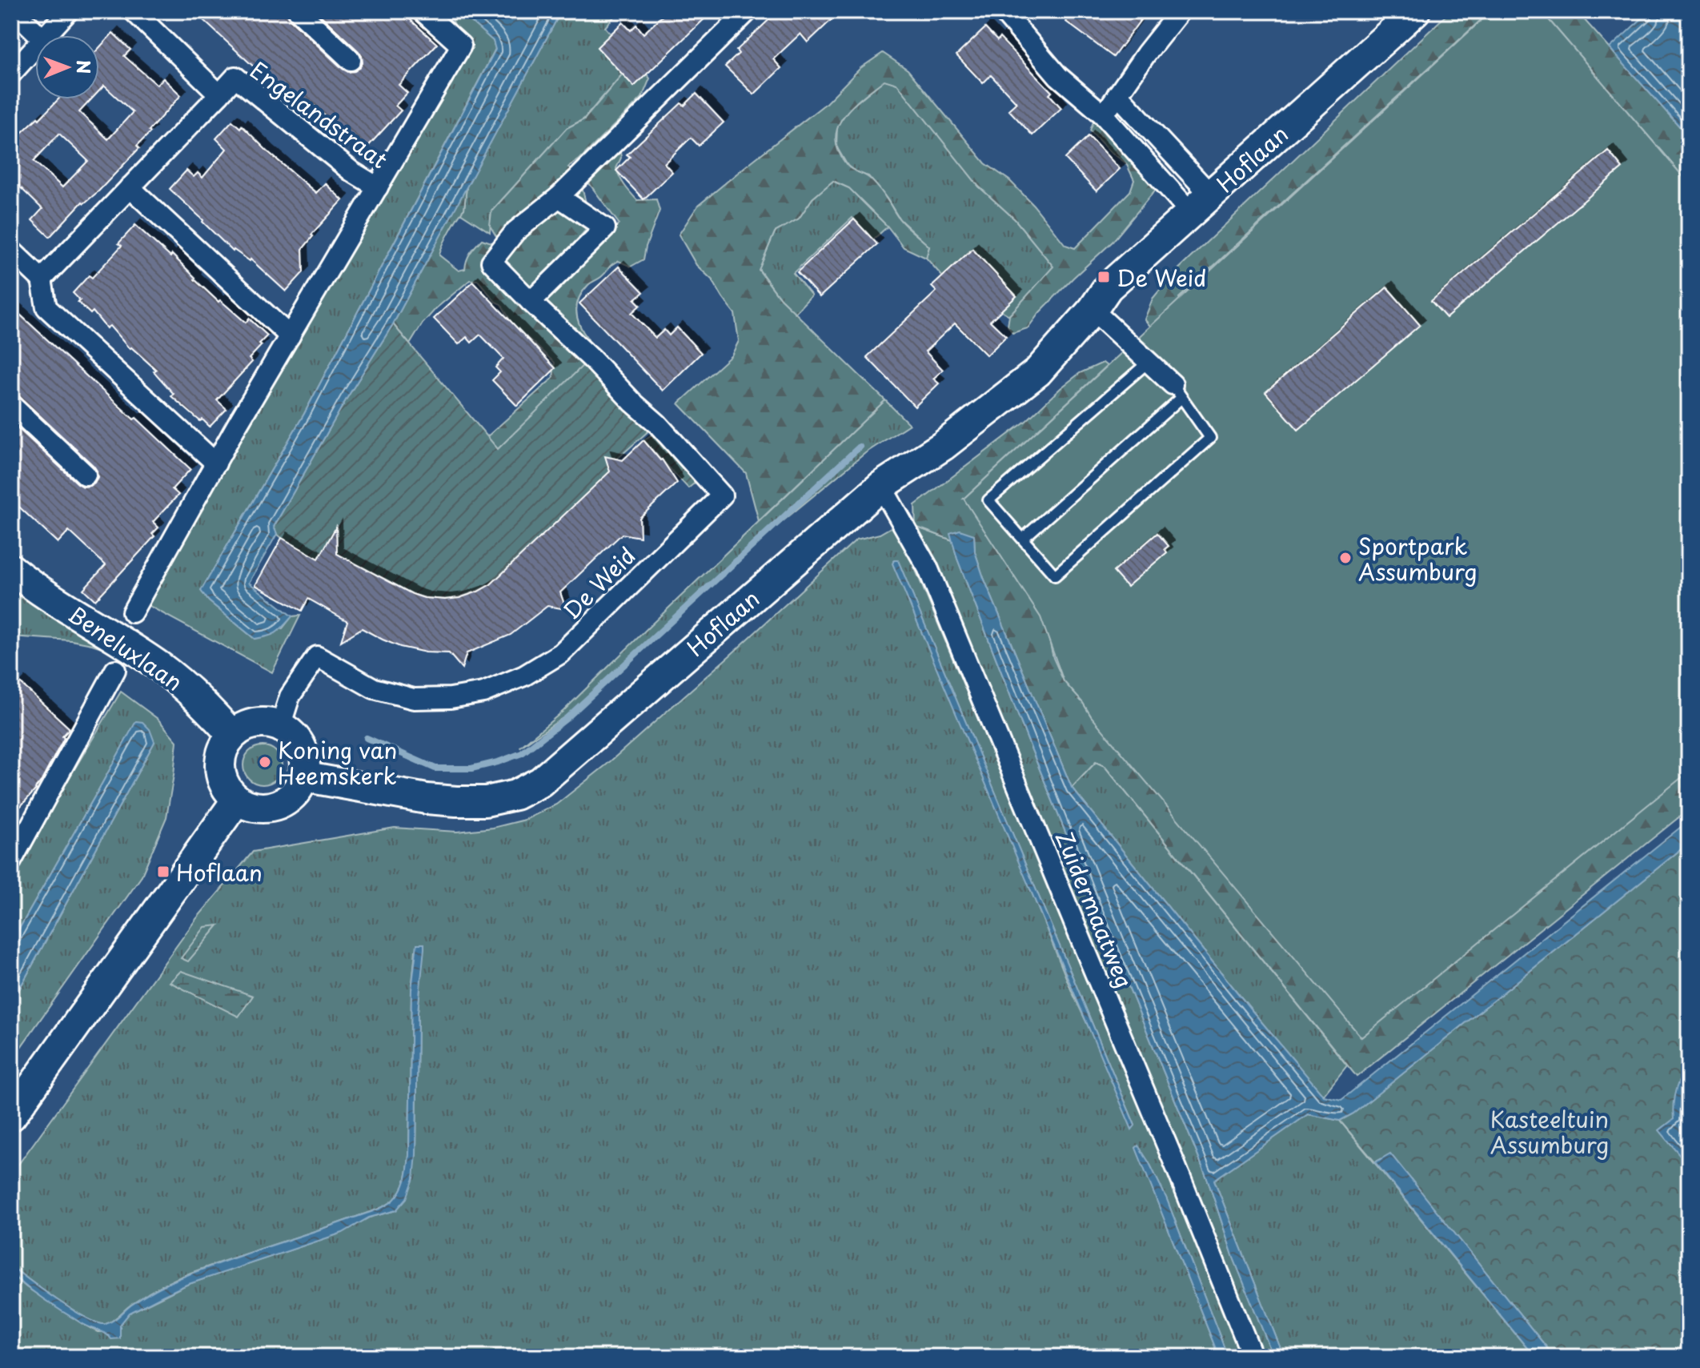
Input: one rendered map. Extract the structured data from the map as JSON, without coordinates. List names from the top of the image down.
{
  "streets": {
    "main road": ["Hoflaan", "Beneluxlaan"],
    "street": ["Engelandstraat", "De Weid", "Zuidermaatweg"]
  },
  "crossings": [
    ["Hoflaan", "De Weid"],
    ["Hoflaan", "Beneluxlaan"],
    ["Hoflaan", "Zuidermaatweg"],
    ["De Weid", "Beneluxlaan"]
  ],
  "parks": ["Kasteeltuin Assumburg"],
  "places": {
    "transit": ["De Weid", "Hoflaan"],
    "other": ["Sportpark Assumburg", "Koning van Heemskerk"]
  },
  "north": "right"
}
